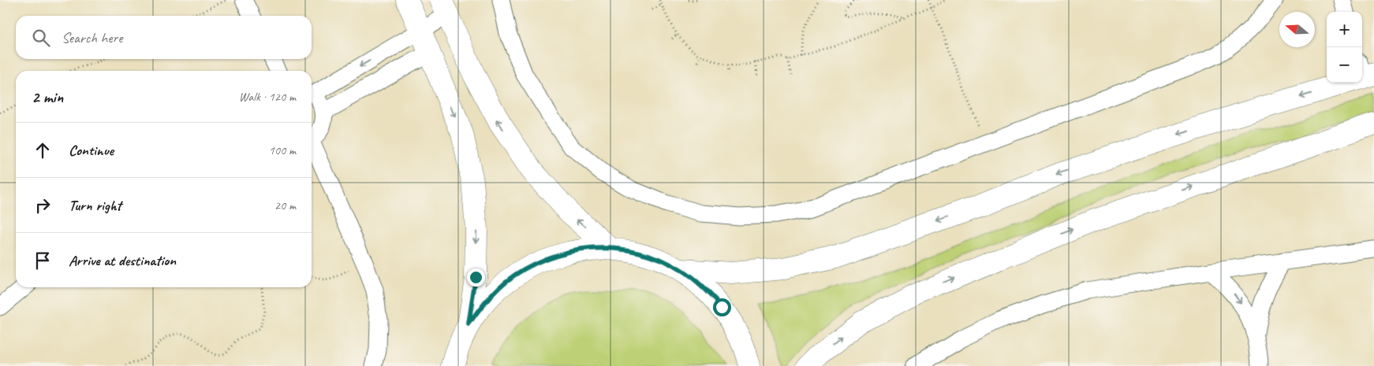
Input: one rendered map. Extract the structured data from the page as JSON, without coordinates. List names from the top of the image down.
{
  "north": "left",
  "page": {
    "map_buttons": ["+", "−"],
    "search": "Search here",
    "heading": ["2 min", "Walk · 120 m"],
    "list": [
      ["Continue", "100 m"],
      ["Turn right", "20 m"],
      "Arrive at destination"
    ]
  }
}
